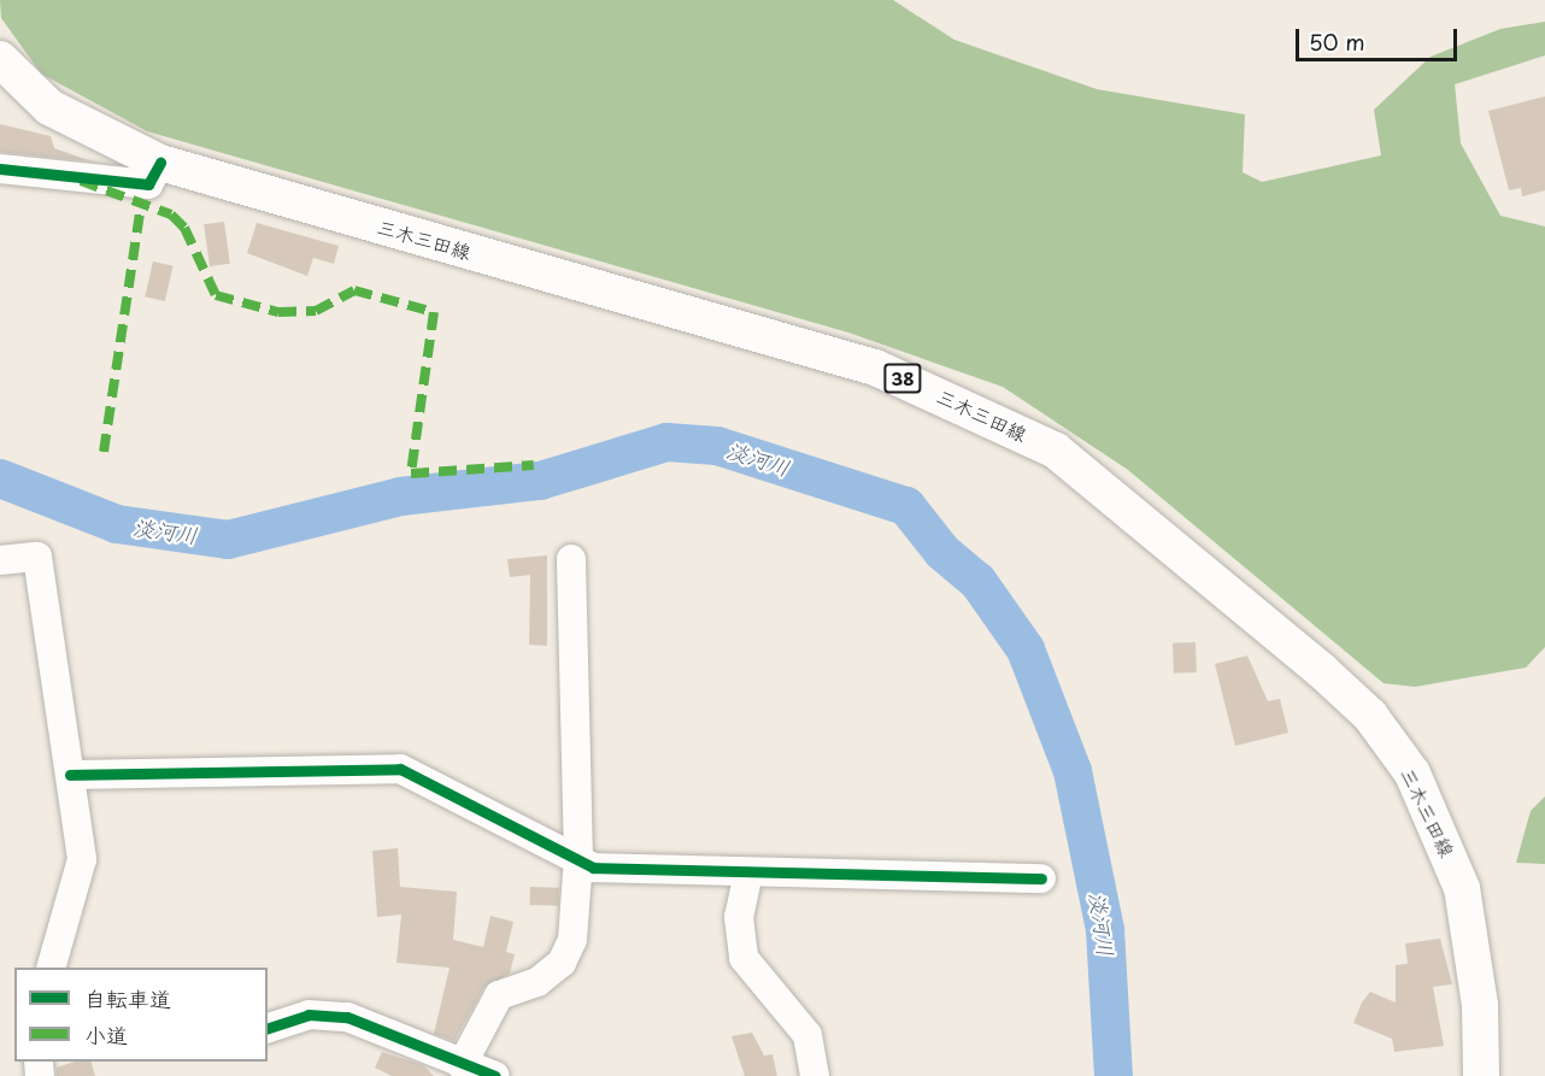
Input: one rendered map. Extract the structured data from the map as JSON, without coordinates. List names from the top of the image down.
{
  "streets": {
    "main road": ["三木三田線", "38"]
  },
  "water": ["淡河川"],
  "legend": ["自転車道", "小道"],
  "scale_bar": "50 m"
}
